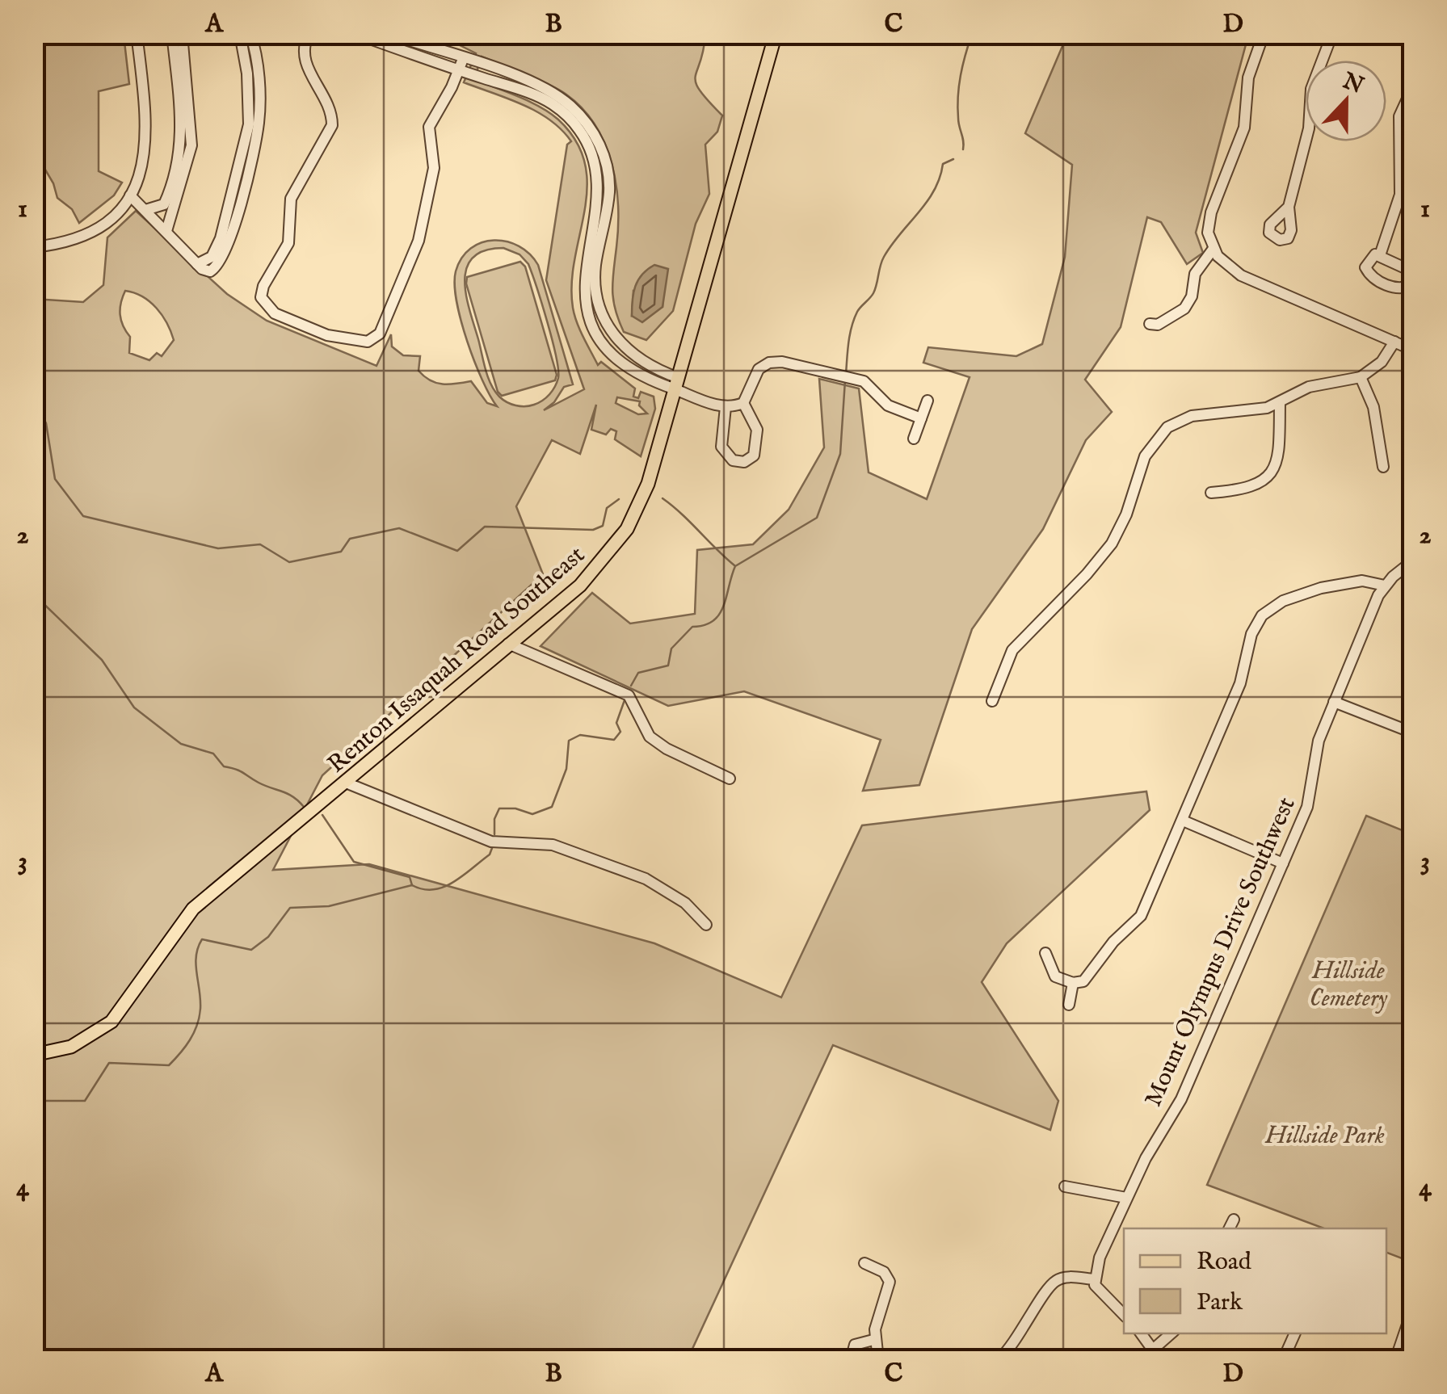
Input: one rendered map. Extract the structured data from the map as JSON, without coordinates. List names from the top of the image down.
{
  "streets": {
    "main road": ["Renton Issaquah Road Southeast"],
    "street": ["Mount Olympus Drive Southwest"]
  },
  "parks": ["Hillside Cemetery", "Hillside Park"],
  "legend": ["Road", "Park"],
  "north": "top",
  "grid": {
    "columns": [
      "A",
      "B",
      "C",
      "D"
    ],
    "rows": [
      "1",
      "2",
      "3",
      "4"
    ]
  }
}
